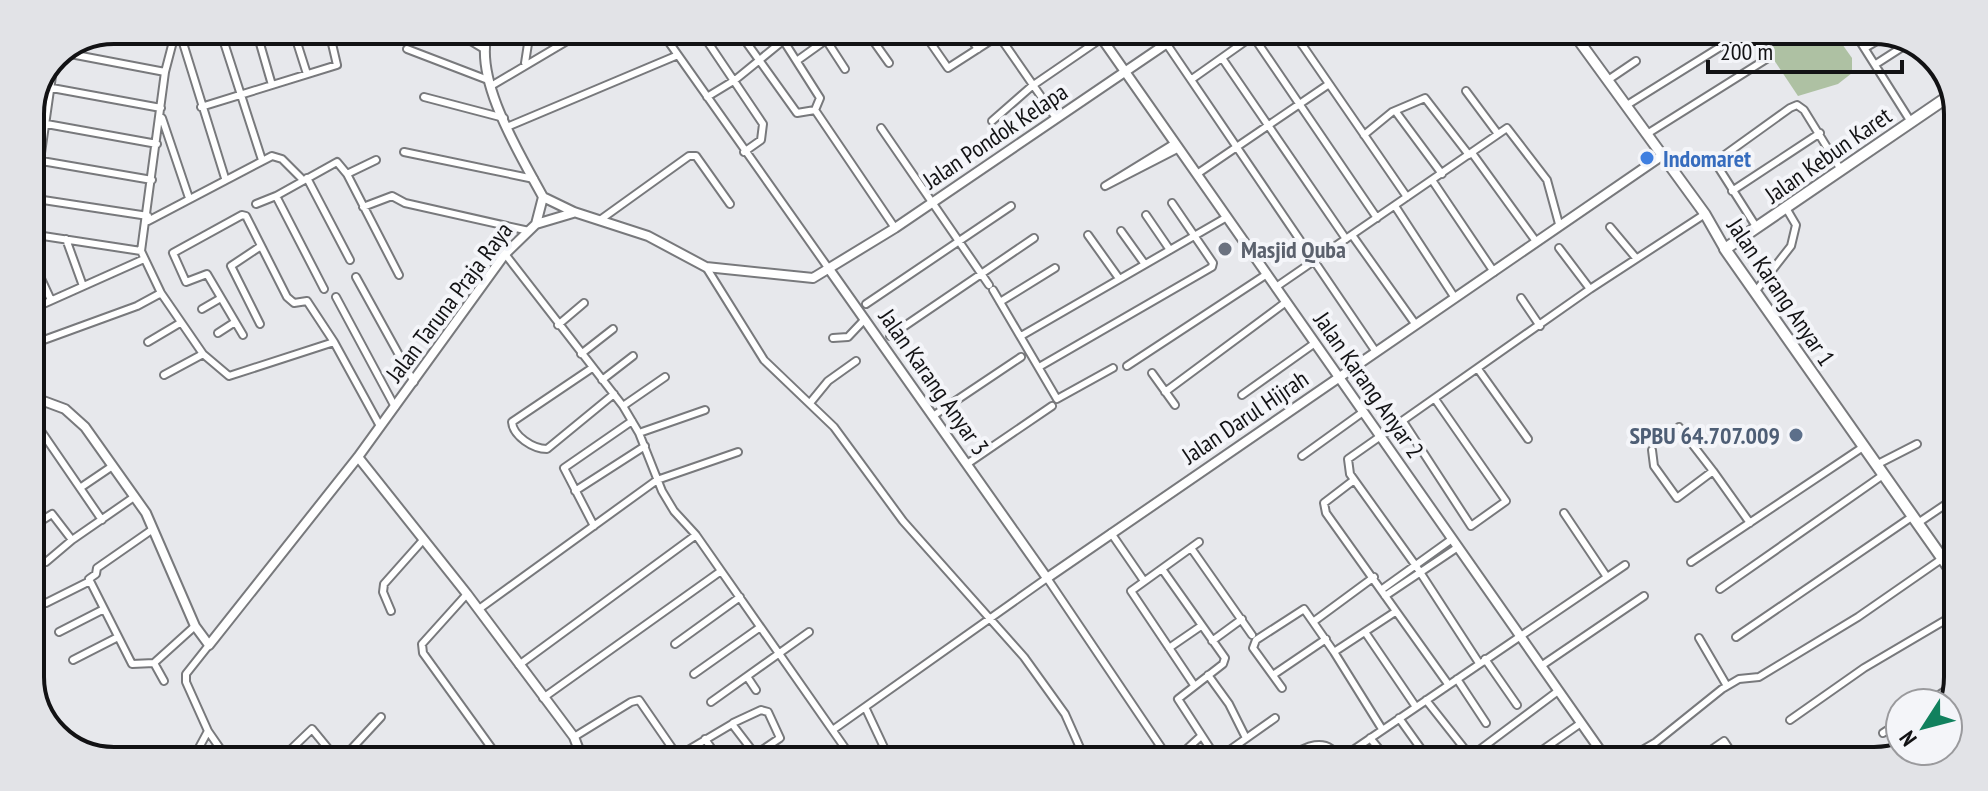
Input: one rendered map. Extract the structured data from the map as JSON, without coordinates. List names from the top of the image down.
{
  "streets": {
    "main road": ["Jalan Kebun Karet", "Jalan Karang Anyar 1"],
    "street": [
      "Jalan Pondok Kelapa",
      "Jalan Taruna Praja Raya",
      "Jalan Karang Anyar 3",
      "Jalan Karang Anyar 2",
      "Jalan Darul Hijrah"
    ]
  },
  "crossings": [
    ["Jalan Pondok Kelapa", "Jalan Karang Anyar 3"],
    ["Jalan Pondok Kelapa", "Jalan Karang Anyar 2"],
    ["Jalan Kebun Karet", "Jalan Karang Anyar 1"],
    ["Jalan Karang Anyar 1", "Jalan Darul Hijrah"],
    ["Jalan Karang Anyar 3", "Jalan Darul Hijrah"],
    ["Jalan Karang Anyar 2", "Jalan Darul Hijrah"]
  ],
  "places": ["Indomaret", "Masjid Quba", "SPBU 64.707.009"],
  "scale_bar": "200 m",
  "north": "bottom left"
}
